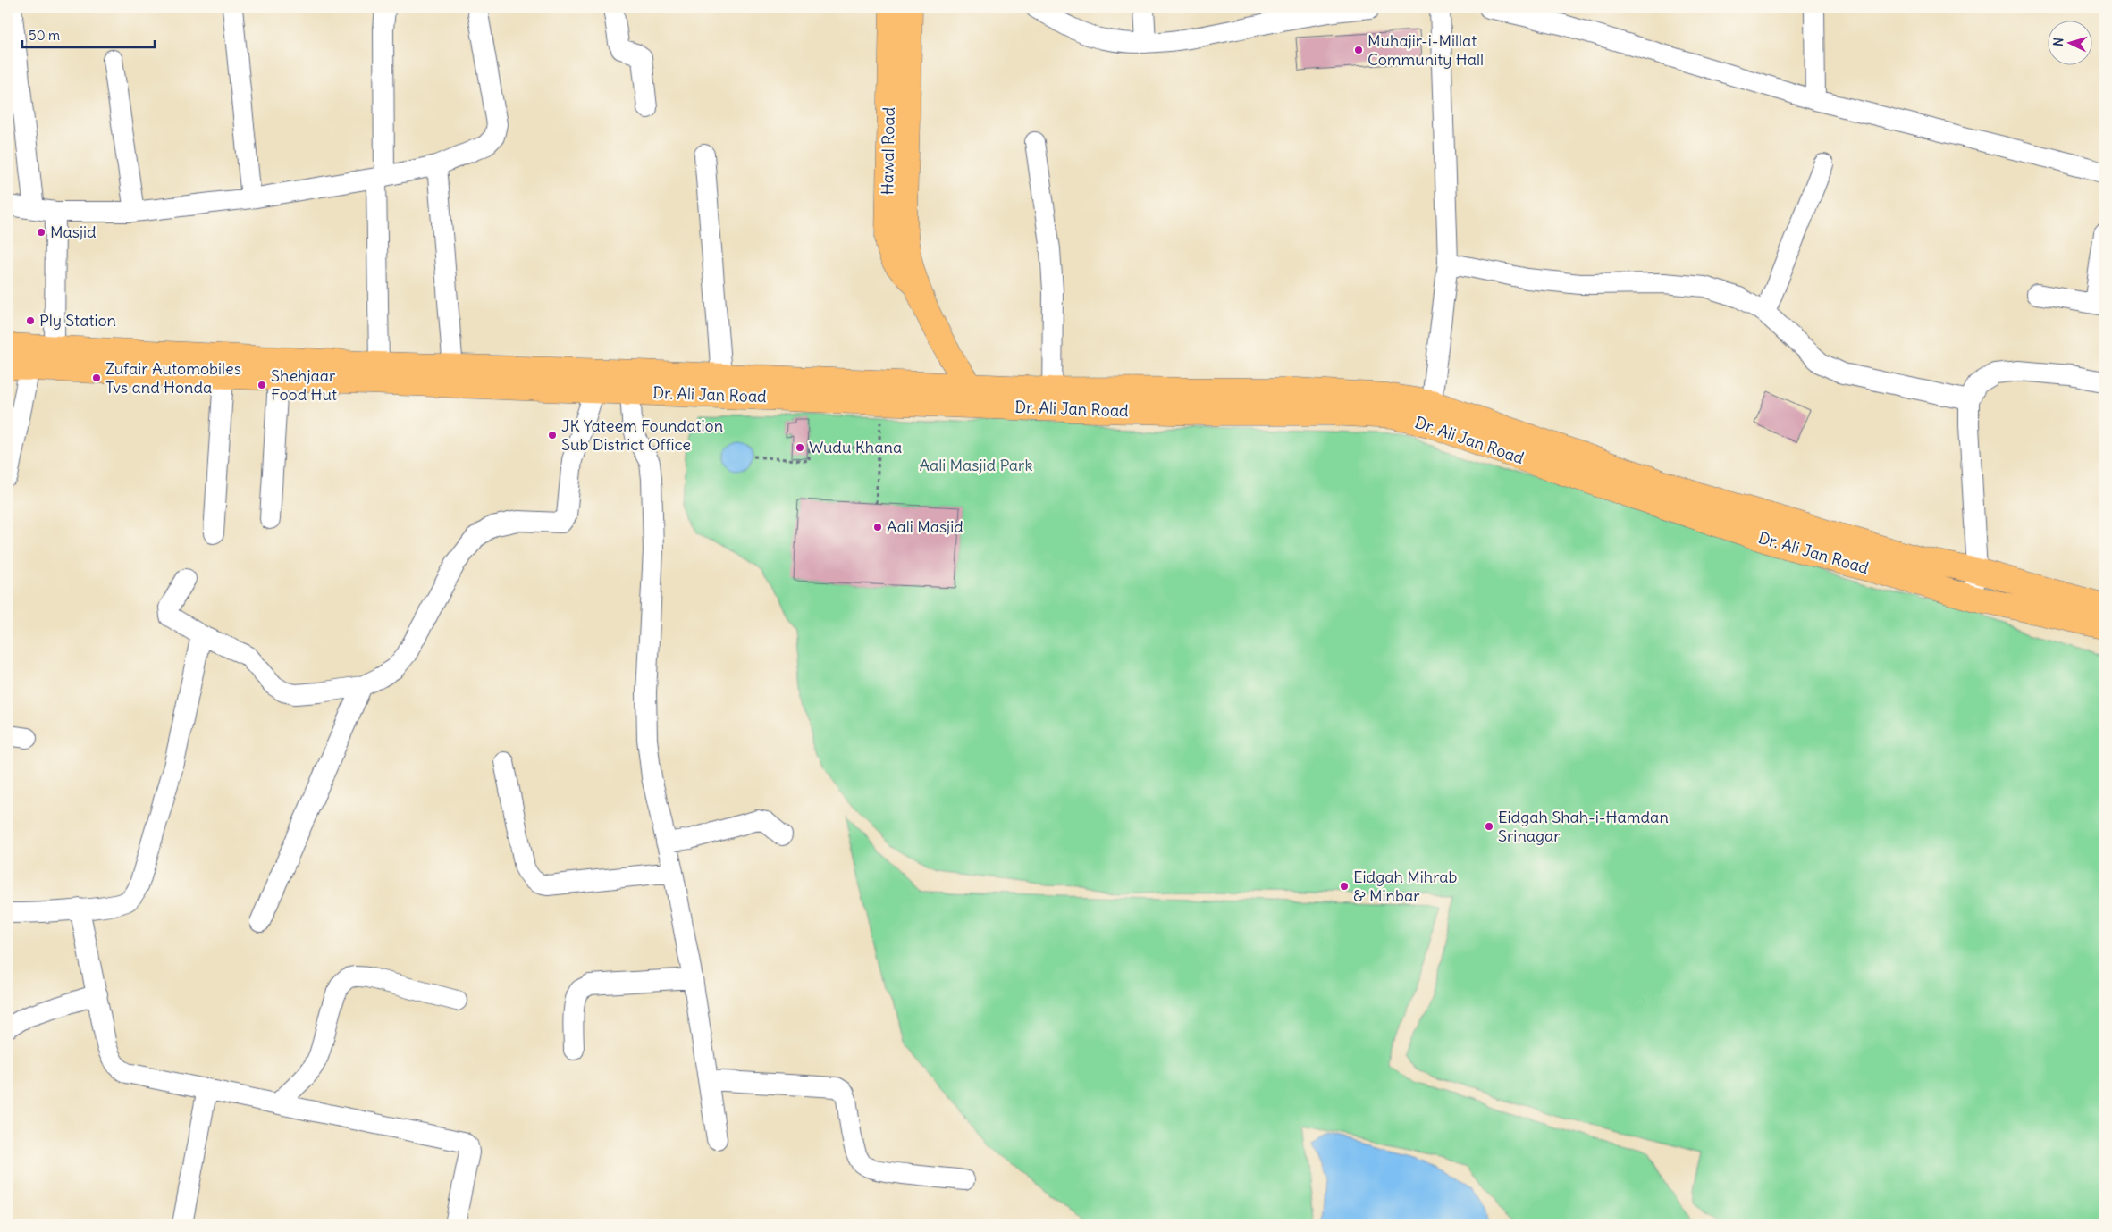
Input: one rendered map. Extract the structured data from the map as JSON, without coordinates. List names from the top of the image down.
{
  "streets": {
    "main road": ["Hawal Road", "Dr. Ali Jan Road"]
  },
  "crossings": [
    ["Hawal Road", "Dr. Ali Jan Road"]
  ],
  "parks": ["Aali Masjid Park"],
  "places": [
    "Muhajir-i-Millat Community Hall",
    "Masjid",
    "Ply Station",
    "Zufair Automobiles Tvs and Honda",
    "Shehjaar Food Hut",
    "JK Yateem Foundation Sub District Office",
    "Wudu Khana",
    "Aali Masjid",
    "Eidgah Shah-i-Hamdan Srinagar",
    "Eidgah Mihrab & Minbar"
  ],
  "scale_bar": "50 m",
  "north": "left"
}
